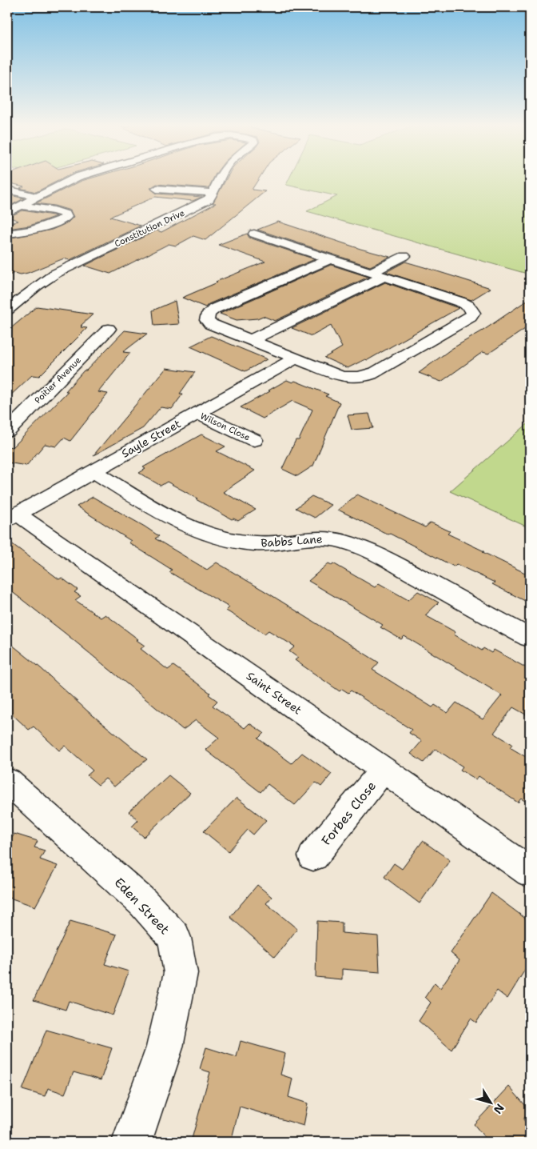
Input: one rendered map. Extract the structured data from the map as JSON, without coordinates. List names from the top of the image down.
{
  "streets": {
    "street": [
      "Constitution Drive",
      "Poitier Avenue",
      "Wilson Close",
      "Sayle Street",
      "Babbs Lane",
      "Saint Street",
      "Forbes Close",
      "Eden Street"
    ]
  },
  "crossings": [
    ["Wilson Close", "Sayle Street"],
    ["Sayle Street", "Babbs Lane"],
    ["Sayle Street", "Saint Street"],
    ["Saint Street", "Forbes Close"]
  ],
  "north": "bottom right"
}
